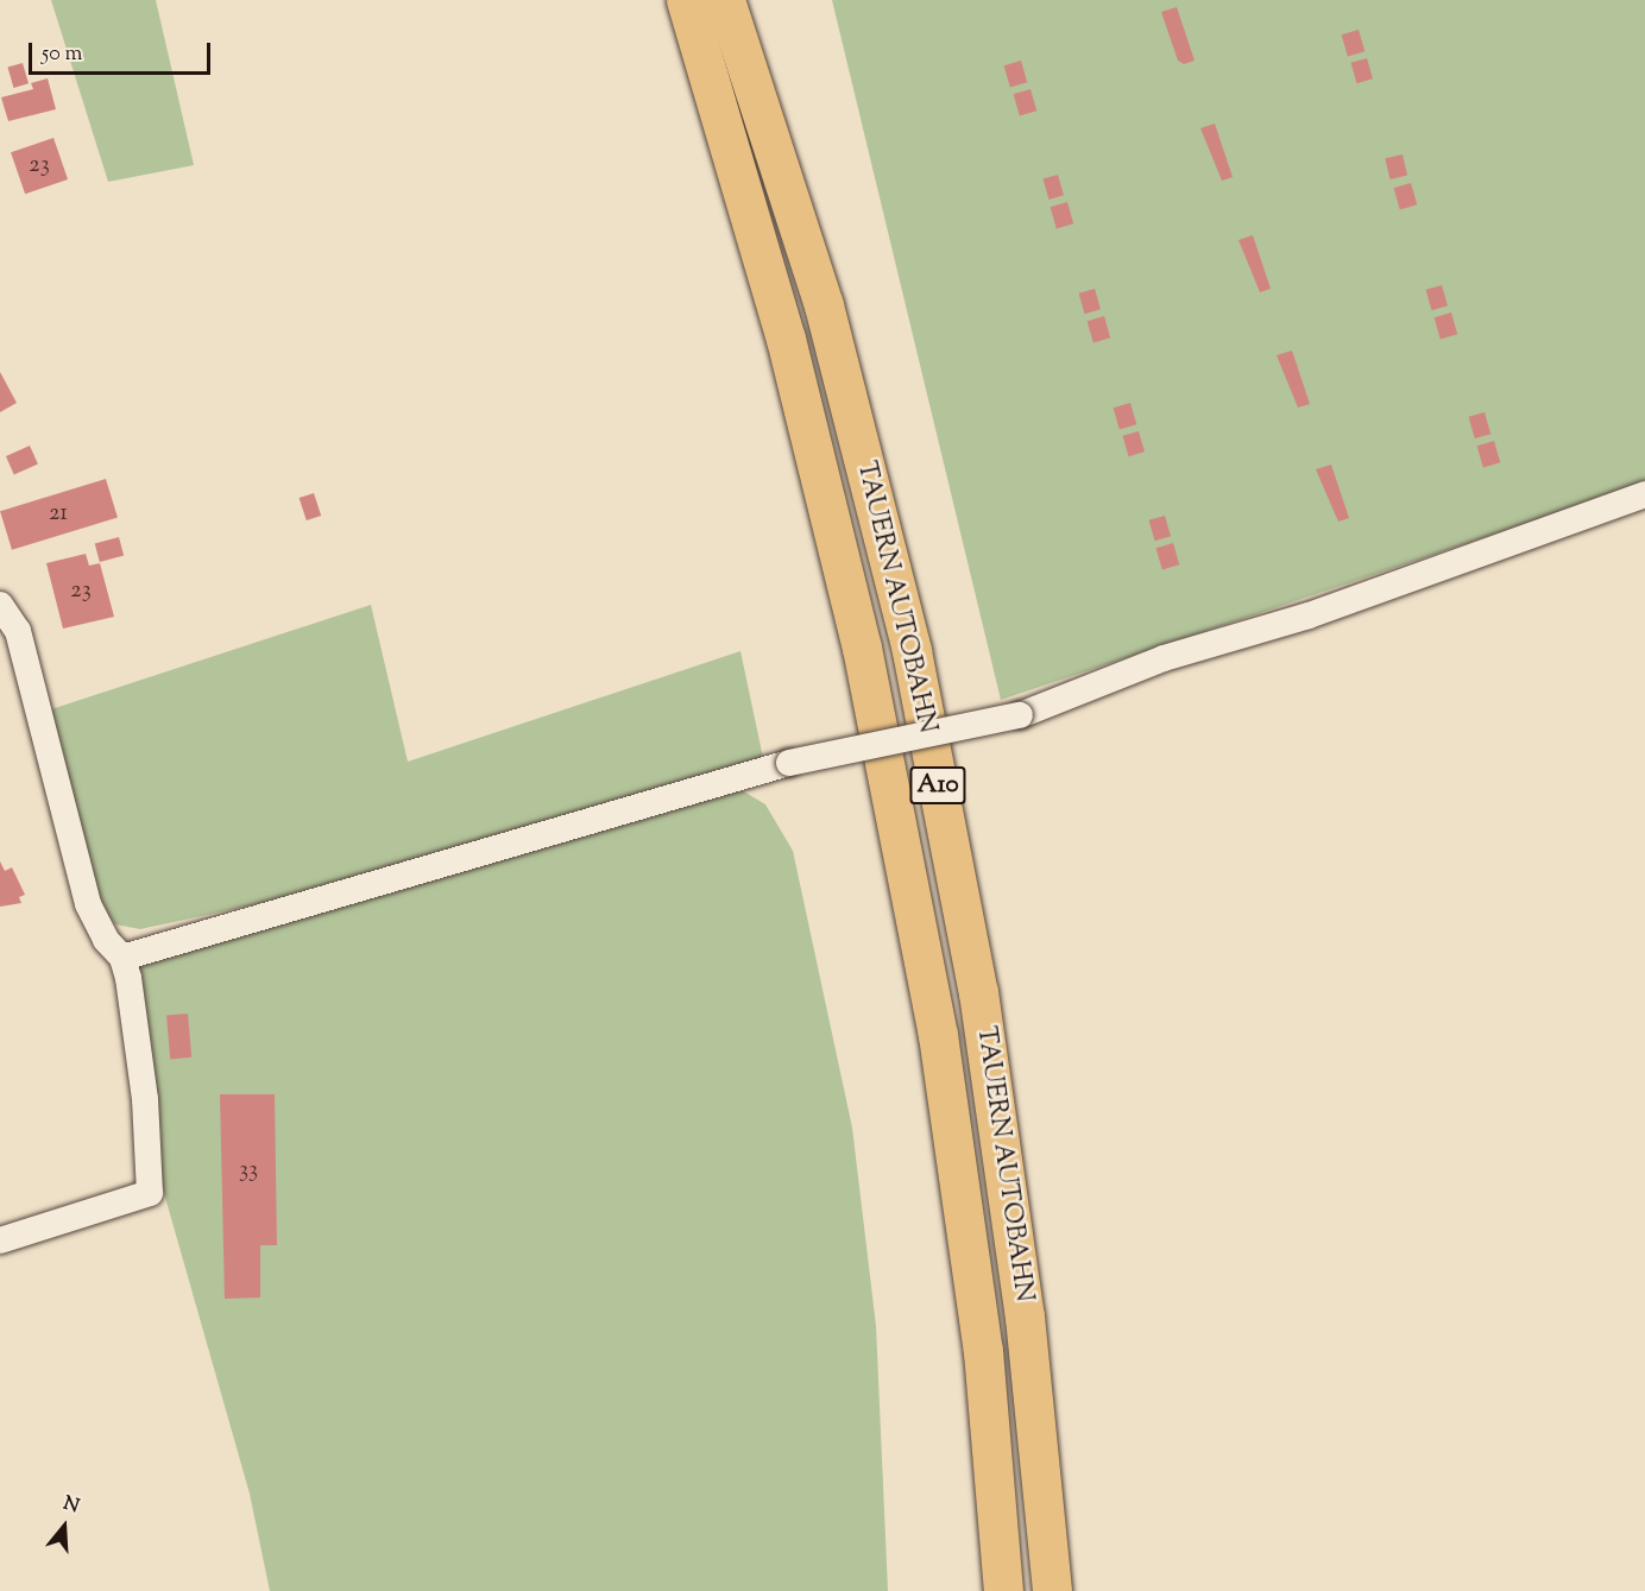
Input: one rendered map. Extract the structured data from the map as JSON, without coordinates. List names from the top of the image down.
{
  "streets": {
    "highway": ["TAUERN AUTOBAHN", "A10"]
  },
  "house_numbers": [
    "23",
    "21",
    "23",
    "33"
  ],
  "scale_bar": "50 m",
  "north": "top"
}
